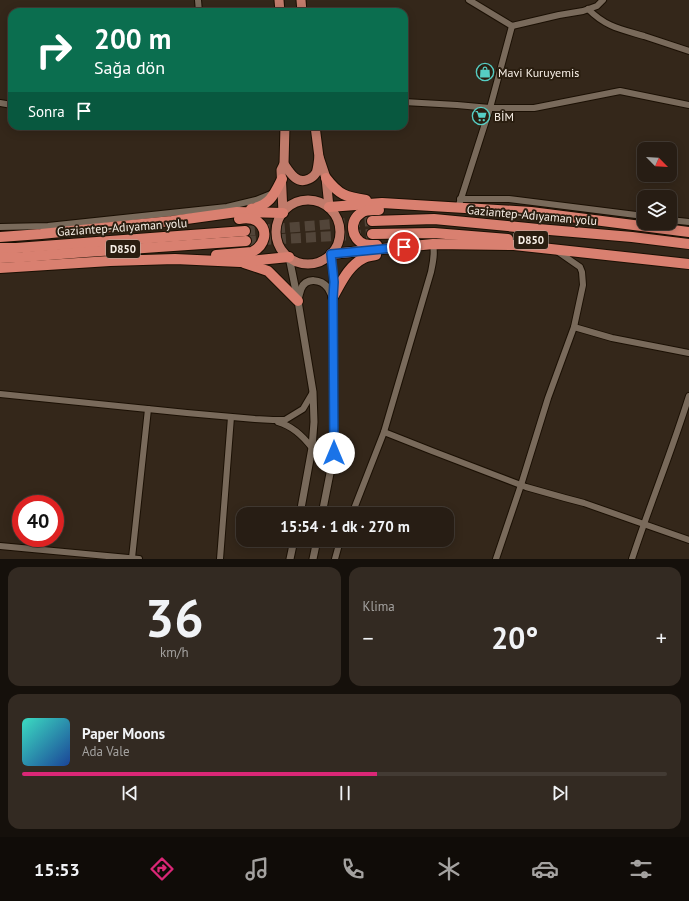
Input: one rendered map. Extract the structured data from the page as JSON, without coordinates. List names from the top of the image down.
{
  "streets": {
    "highway": ["Gaziantep-Adıyaman yolu", "D850"]
  },
  "places": {
    "shop": ["Mavi Kuruyemis"],
    "supermarket": ["BİM"]
  },
  "north": "bottom right",
  "page": {
    "turn": ["200 m", "Sağa dön"],
    "then": "Sonra",
    "limit": "40",
    "trip": "15:54 · 1 dk · 270 m",
    "tile": [
      ["36", "km/h"],
      "Klima"
    ],
    "heat": ["−", "20°", "+"],
    "song": ["Paper Moons", "Ada Vale"],
    "tabs": "15:53"
  }
}
